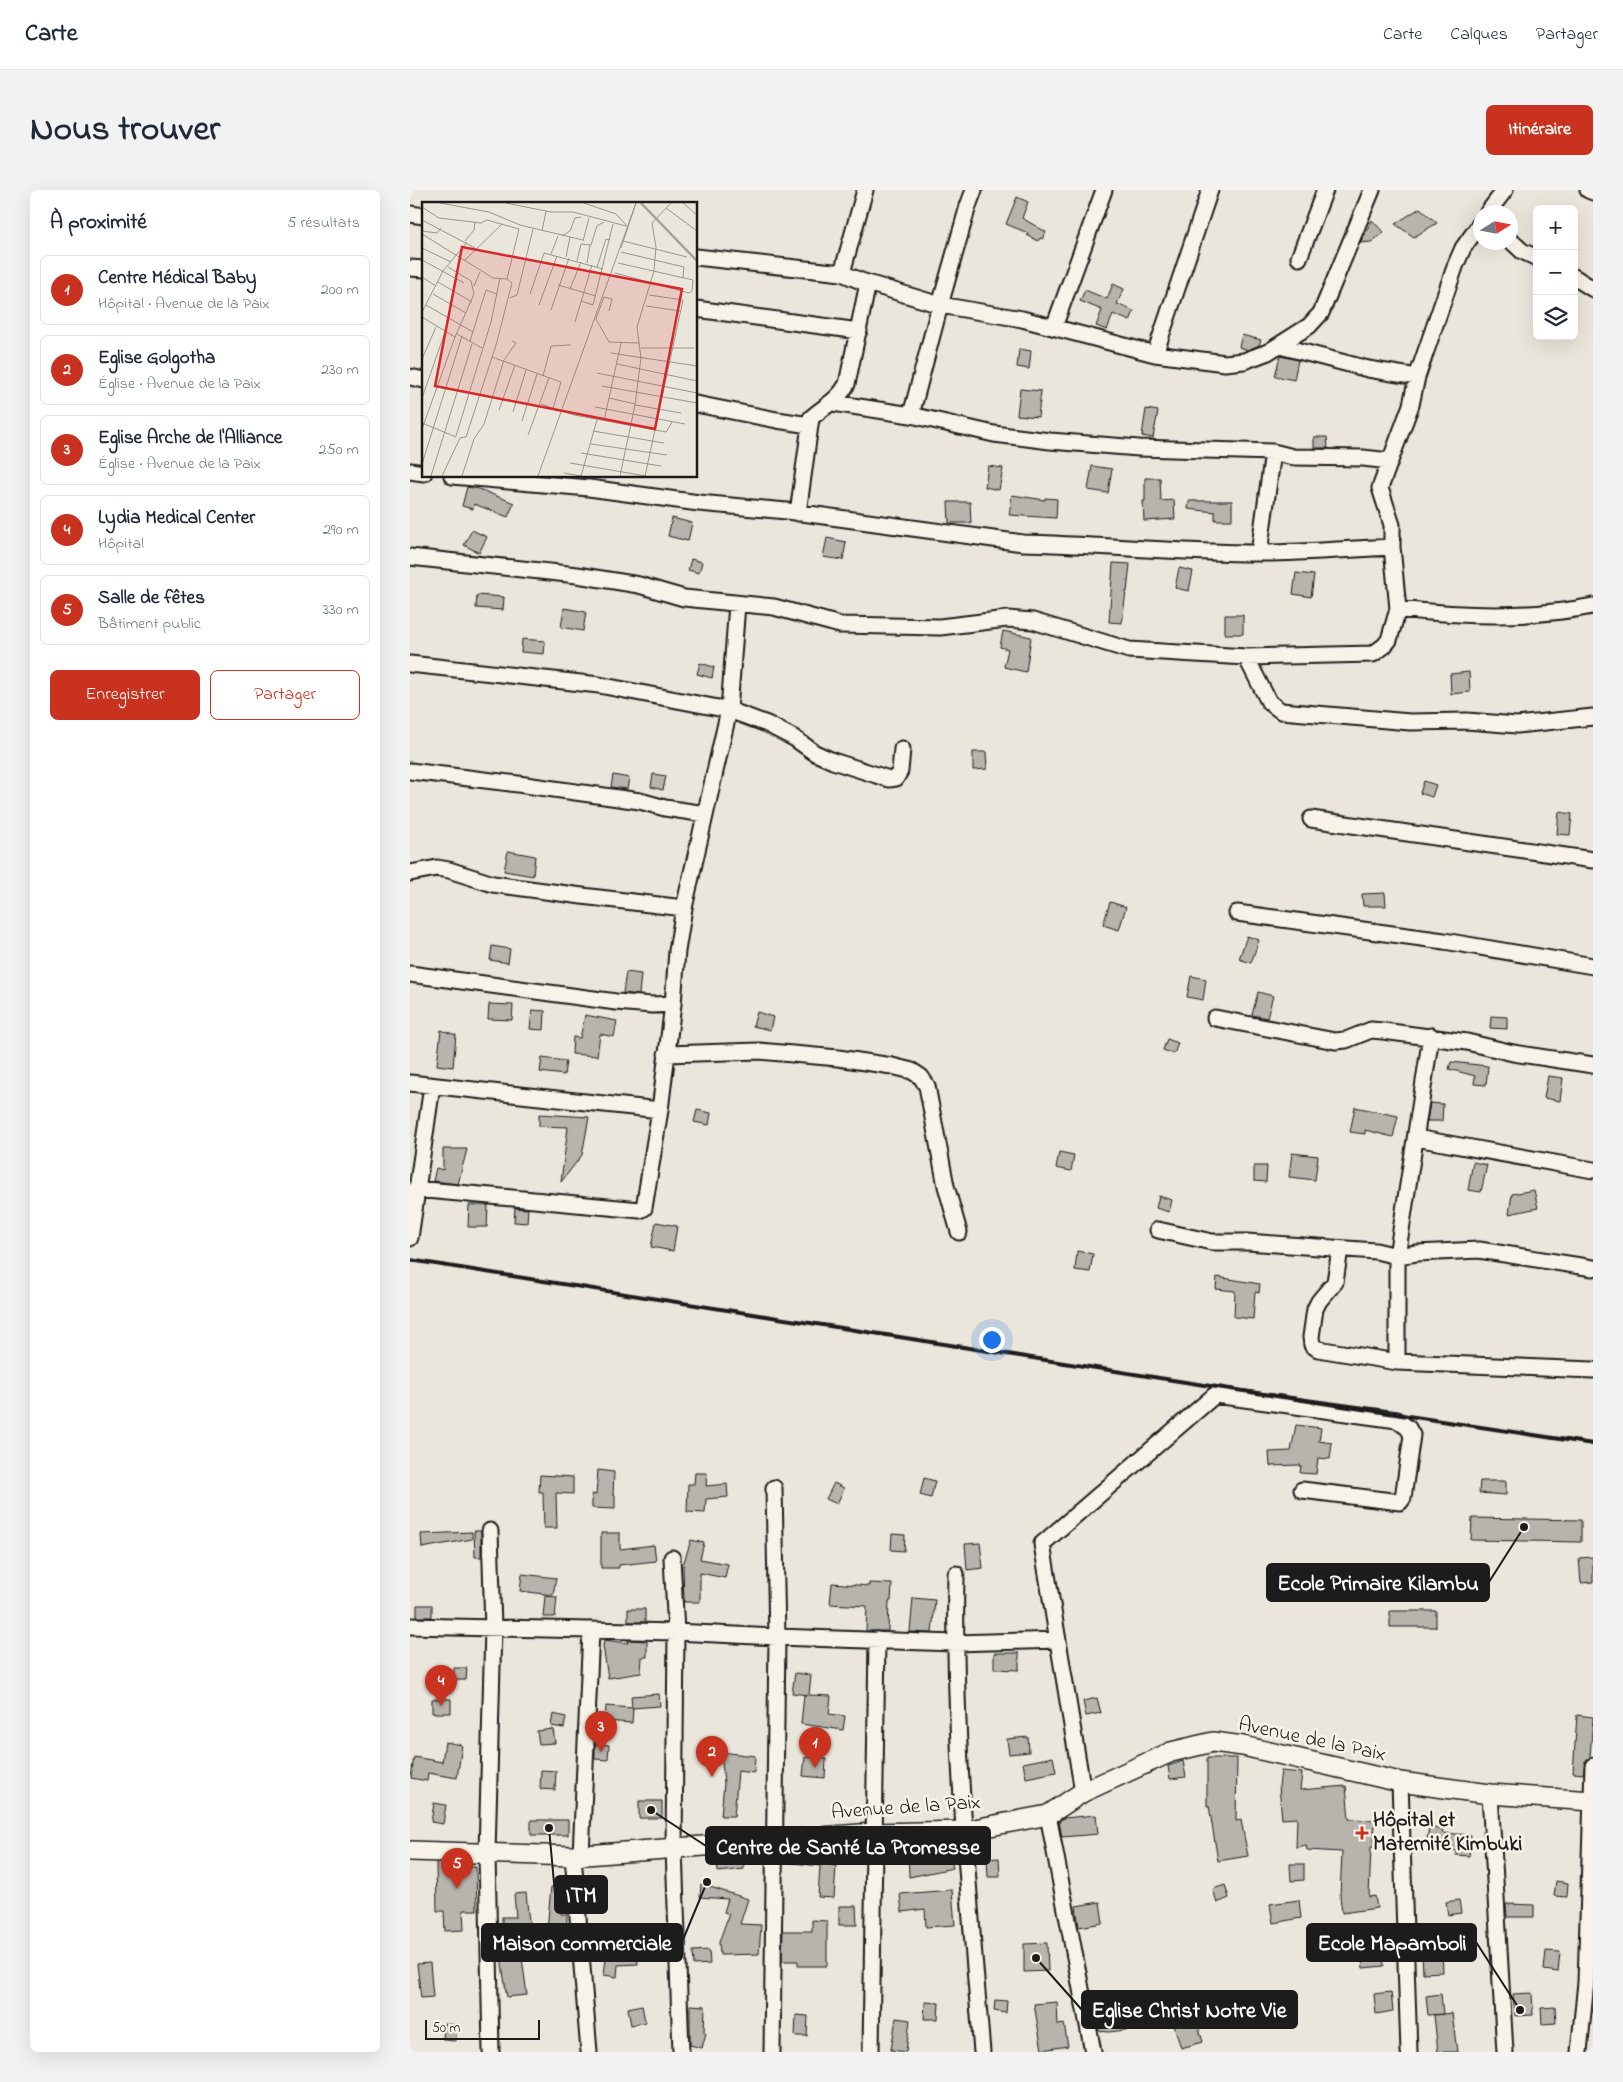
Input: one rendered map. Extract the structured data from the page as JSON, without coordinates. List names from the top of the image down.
{
  "streets": {
    "street": ["Avenue de la Paix"]
  },
  "places": {
    "other": [
      "Ecole Primaire Kilambu",
      "Centre de Santé La Promesse",
      "ITM",
      "Maison commerciale",
      "Eglise Christ Notre Vie",
      "Ecole Mapamboli"
    ],
    "health": ["Hôpital et Maternité Kimbuki"]
  },
  "scale_bar": "50 m",
  "north": "right",
  "page": {
    "header": "Carte",
    "nav": ["Carte", "Calques", "Partager"],
    "title": "Nous trouver",
    "buttons": [
      "Itinéraire",
      ["Enregistrer", "Partager"]
    ],
    "heading": ["À proximité", "5 résultats"],
    "map_buttons": ["+", "−"],
    "list": [
      {
        "mark": "1",
        "name": "Centre Médical Baby",
        "note": "Hôpital · Avenue de la Paix",
        "value": "200 m"
      },
      {
        "mark": "2",
        "name": "Eglise Golgotha",
        "note": "Église · Avenue de la Paix",
        "value": "230 m"
      },
      {
        "mark": "3",
        "name": "Eglise Arche de l'Alliance",
        "note": "Église · Avenue de la Paix",
        "value": "250 m"
      },
      {
        "mark": "4",
        "name": "Lydia Medical Center",
        "note": "Hôpital",
        "value": "290 m"
      },
      {
        "mark": "5",
        "name": "Salle de fêtes",
        "note": "Bâtiment public",
        "value": "330 m"
      }
    ],
    "pins": [
      "4",
      "3",
      "1",
      "2",
      "5"
    ],
    "scale": "50 m"
  }
}
